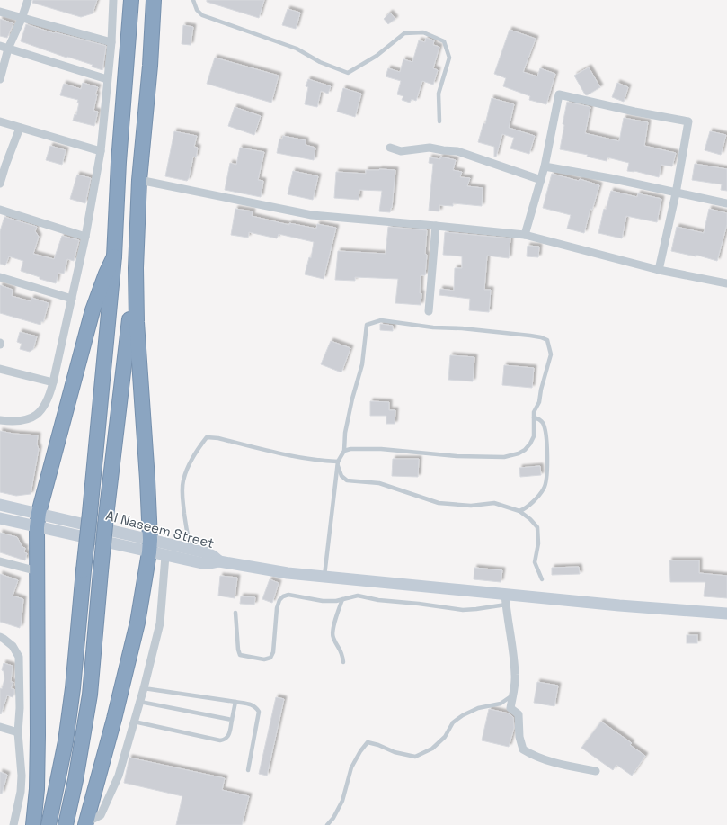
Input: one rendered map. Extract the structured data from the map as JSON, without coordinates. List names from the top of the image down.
{
  "streets": {
    "street": ["Al Naseem Street"]
  }
}
